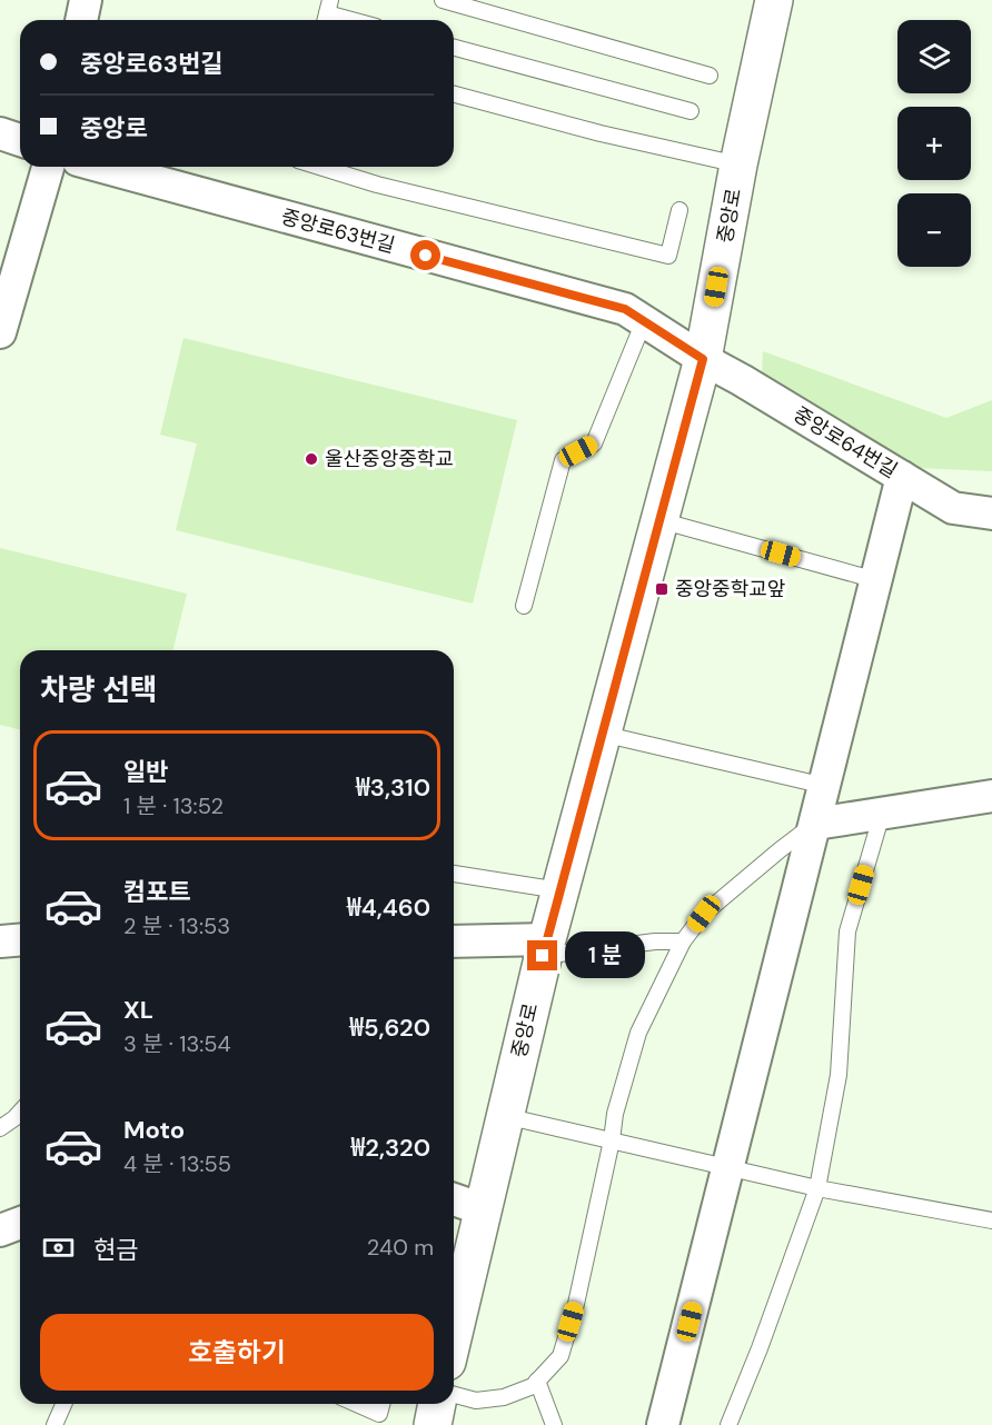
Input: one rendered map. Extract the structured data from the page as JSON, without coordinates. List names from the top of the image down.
{
  "streets": {
    "main road": ["중앙로"],
    "street": ["중앙로63번길", "중앙로64번길"]
  },
  "crossings": [
    ["중앙로", "중앙로63번길"],
    ["중앙로", "중앙로64번길"],
    ["중앙로63번길", "중앙로64번길"]
  ],
  "places": {
    "other": ["울산중앙중학교"],
    "transit": ["중앙중학교앞"]
  },
  "page": {
    "map_buttons": ["+", "−"],
    "banner": ["중앙로63번길", "중앙로"],
    "heading": "차량 선택",
    "list": [
      {
        "name": "일반",
        "note": "1 분 · 13:52",
        "value": "₩3,310"
      },
      {
        "name": "컴포트",
        "note": "2 분 · 13:53",
        "value": "₩4,460"
      },
      {
        "name": "XL",
        "note": "3 분 · 13:54",
        "value": "₩5,620"
      },
      {
        "name": "Moto",
        "note": "4 분 · 13:55",
        "value": "₩2,320"
      }
    ],
    "bubble": "1 분",
    "pay": ["현금", "240 m"],
    "buttons": "호출하기"
  }
}
